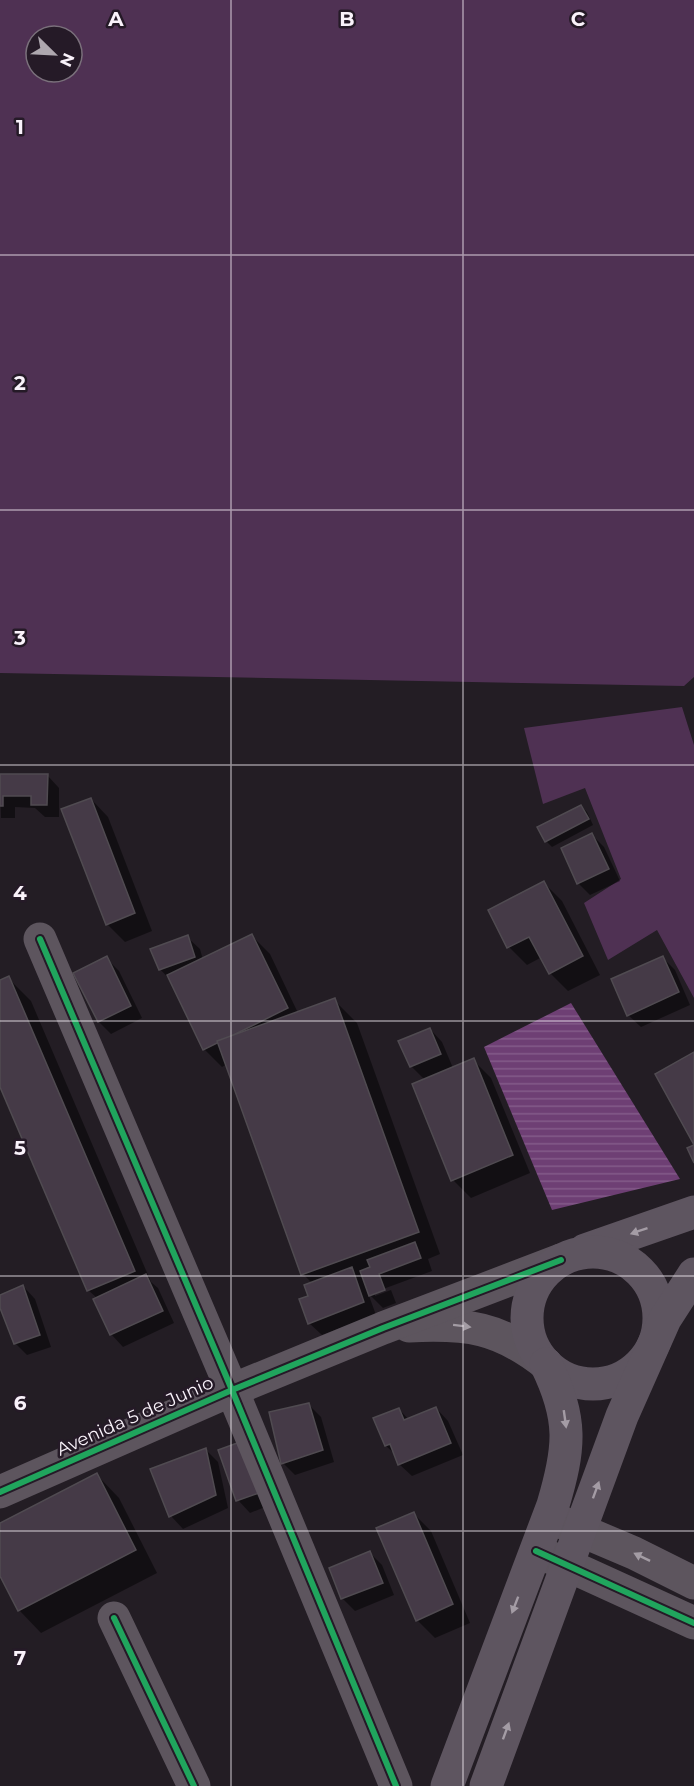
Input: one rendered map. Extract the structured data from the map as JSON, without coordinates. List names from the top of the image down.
{
  "streets": {
    "street": ["Avenida 5 de Junio"]
  },
  "north": "bottom right",
  "grid": {
    "columns": ["A", "B", "C"],
    "rows": [
      "1",
      "2",
      "3",
      "4",
      "5",
      "6",
      "7"
    ]
  }
}
